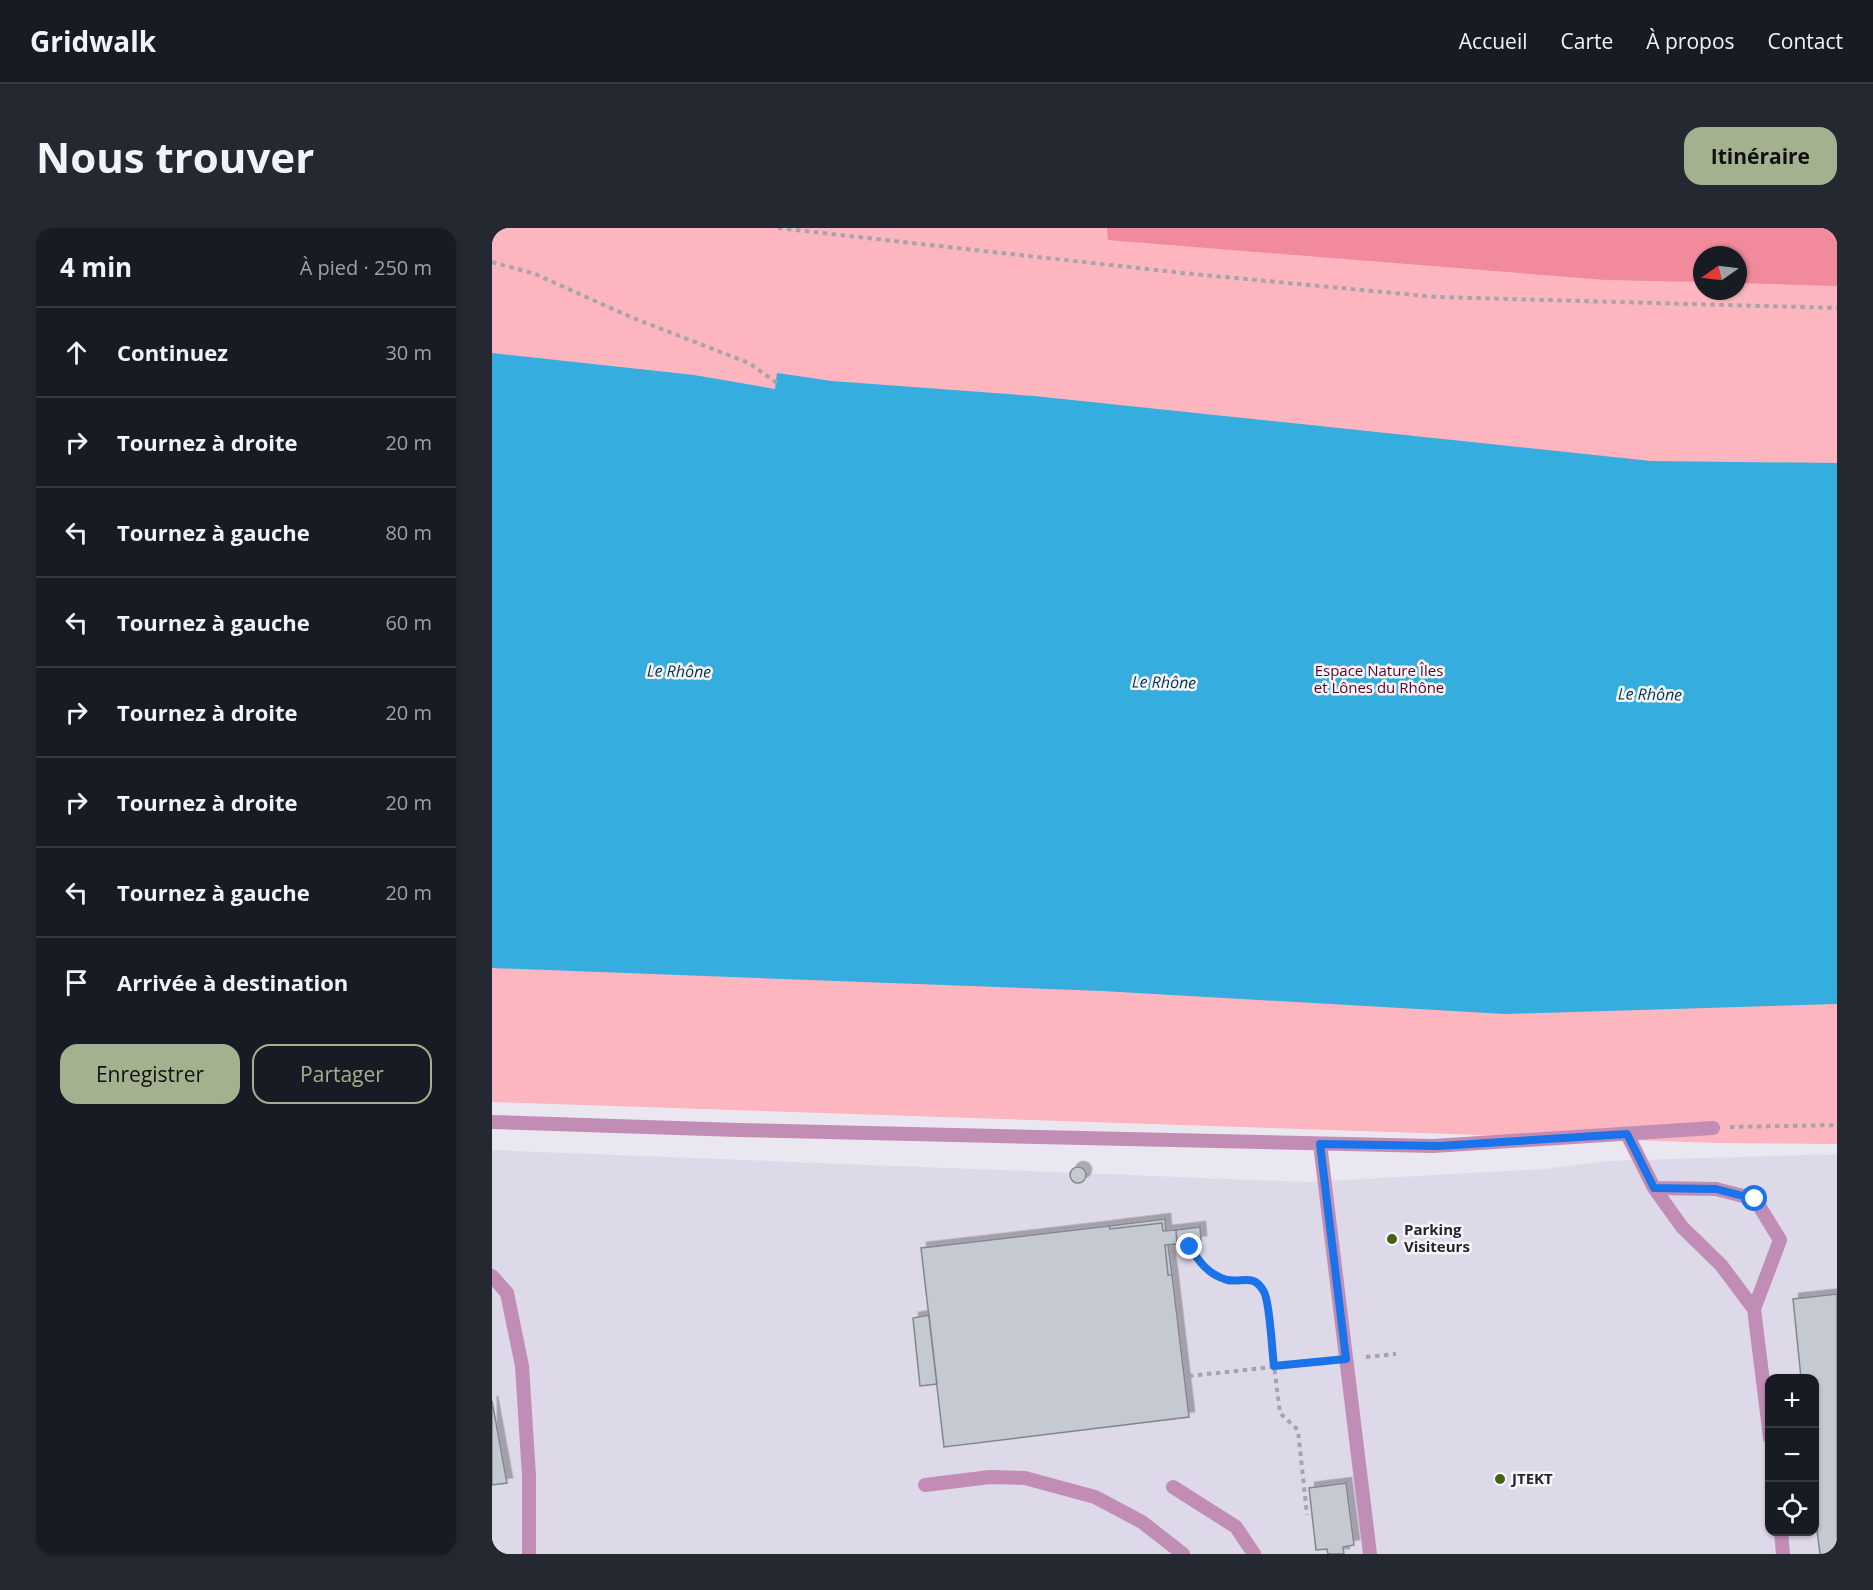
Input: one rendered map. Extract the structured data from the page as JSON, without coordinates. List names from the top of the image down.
{
  "water": ["Le Rhône"],
  "parks": ["Espace Nature Îles et Lônes du Rhône"],
  "places": ["Parking Visiteurs", "JTEKT"],
  "north": "left",
  "page": {
    "header": "Gridwalk",
    "nav": [
      "Accueil",
      "Carte",
      "À propos",
      "Contact"
    ],
    "buttons": [
      "Itinéraire",
      ["Enregistrer", "Partager"]
    ],
    "title": "Nous trouver",
    "heading": ["4 min", "À pied · 250 m"],
    "list": [
      ["Continuez", "30 m"],
      ["Tournez à droite", "20 m"],
      ["Tournez à gauche", "80 m"],
      ["Tournez à gauche", "60 m"],
      ["Tournez à droite", "20 m"],
      ["Tournez à droite", "20 m"],
      ["Tournez à gauche", "20 m"],
      "Arrivée à destination"
    ],
    "map_buttons": ["+", "−"]
  }
}
